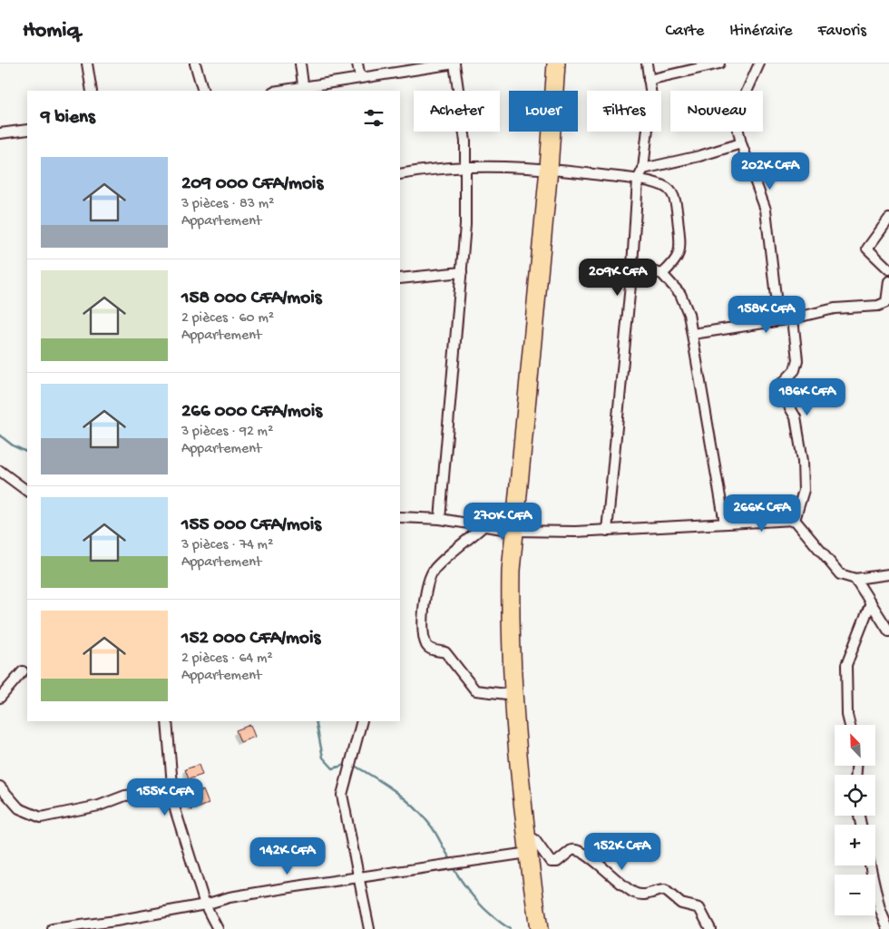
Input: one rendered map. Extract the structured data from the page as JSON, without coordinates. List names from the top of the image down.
{
  "north": "top left",
  "page": {
    "header": "Homiq",
    "nav": ["Carte", "Itinéraire", "Favoris"],
    "chip": [
      "Acheter",
      "Louer",
      "Filtres",
      "Nouveau"
    ],
    "heading": "9 biens",
    "list": [
      {
        "name": "209 000 CFA/mois",
        "note": "3 pièces · 83 m² · Appartement"
      },
      {
        "name": "158 000 CFA/mois",
        "note": "2 pièces · 60 m² · Appartement"
      },
      {
        "name": "266 000 CFA/mois",
        "note": "3 pièces · 92 m² · Appartement"
      },
      {
        "name": "155 000 CFA/mois",
        "note": "3 pièces · 74 m² · Appartement"
      },
      {
        "name": "152 000 CFA/mois",
        "note": "2 pièces · 64 m² · Appartement"
      }
    ],
    "price": [
      "202K CFA",
      "209K CFA",
      "158K CFA",
      "186K CFA",
      "266K CFA",
      "270K CFA",
      "155K CFA",
      "152K CFA",
      "142K CFA"
    ],
    "map_buttons": ["+", "−"]
  }
}
